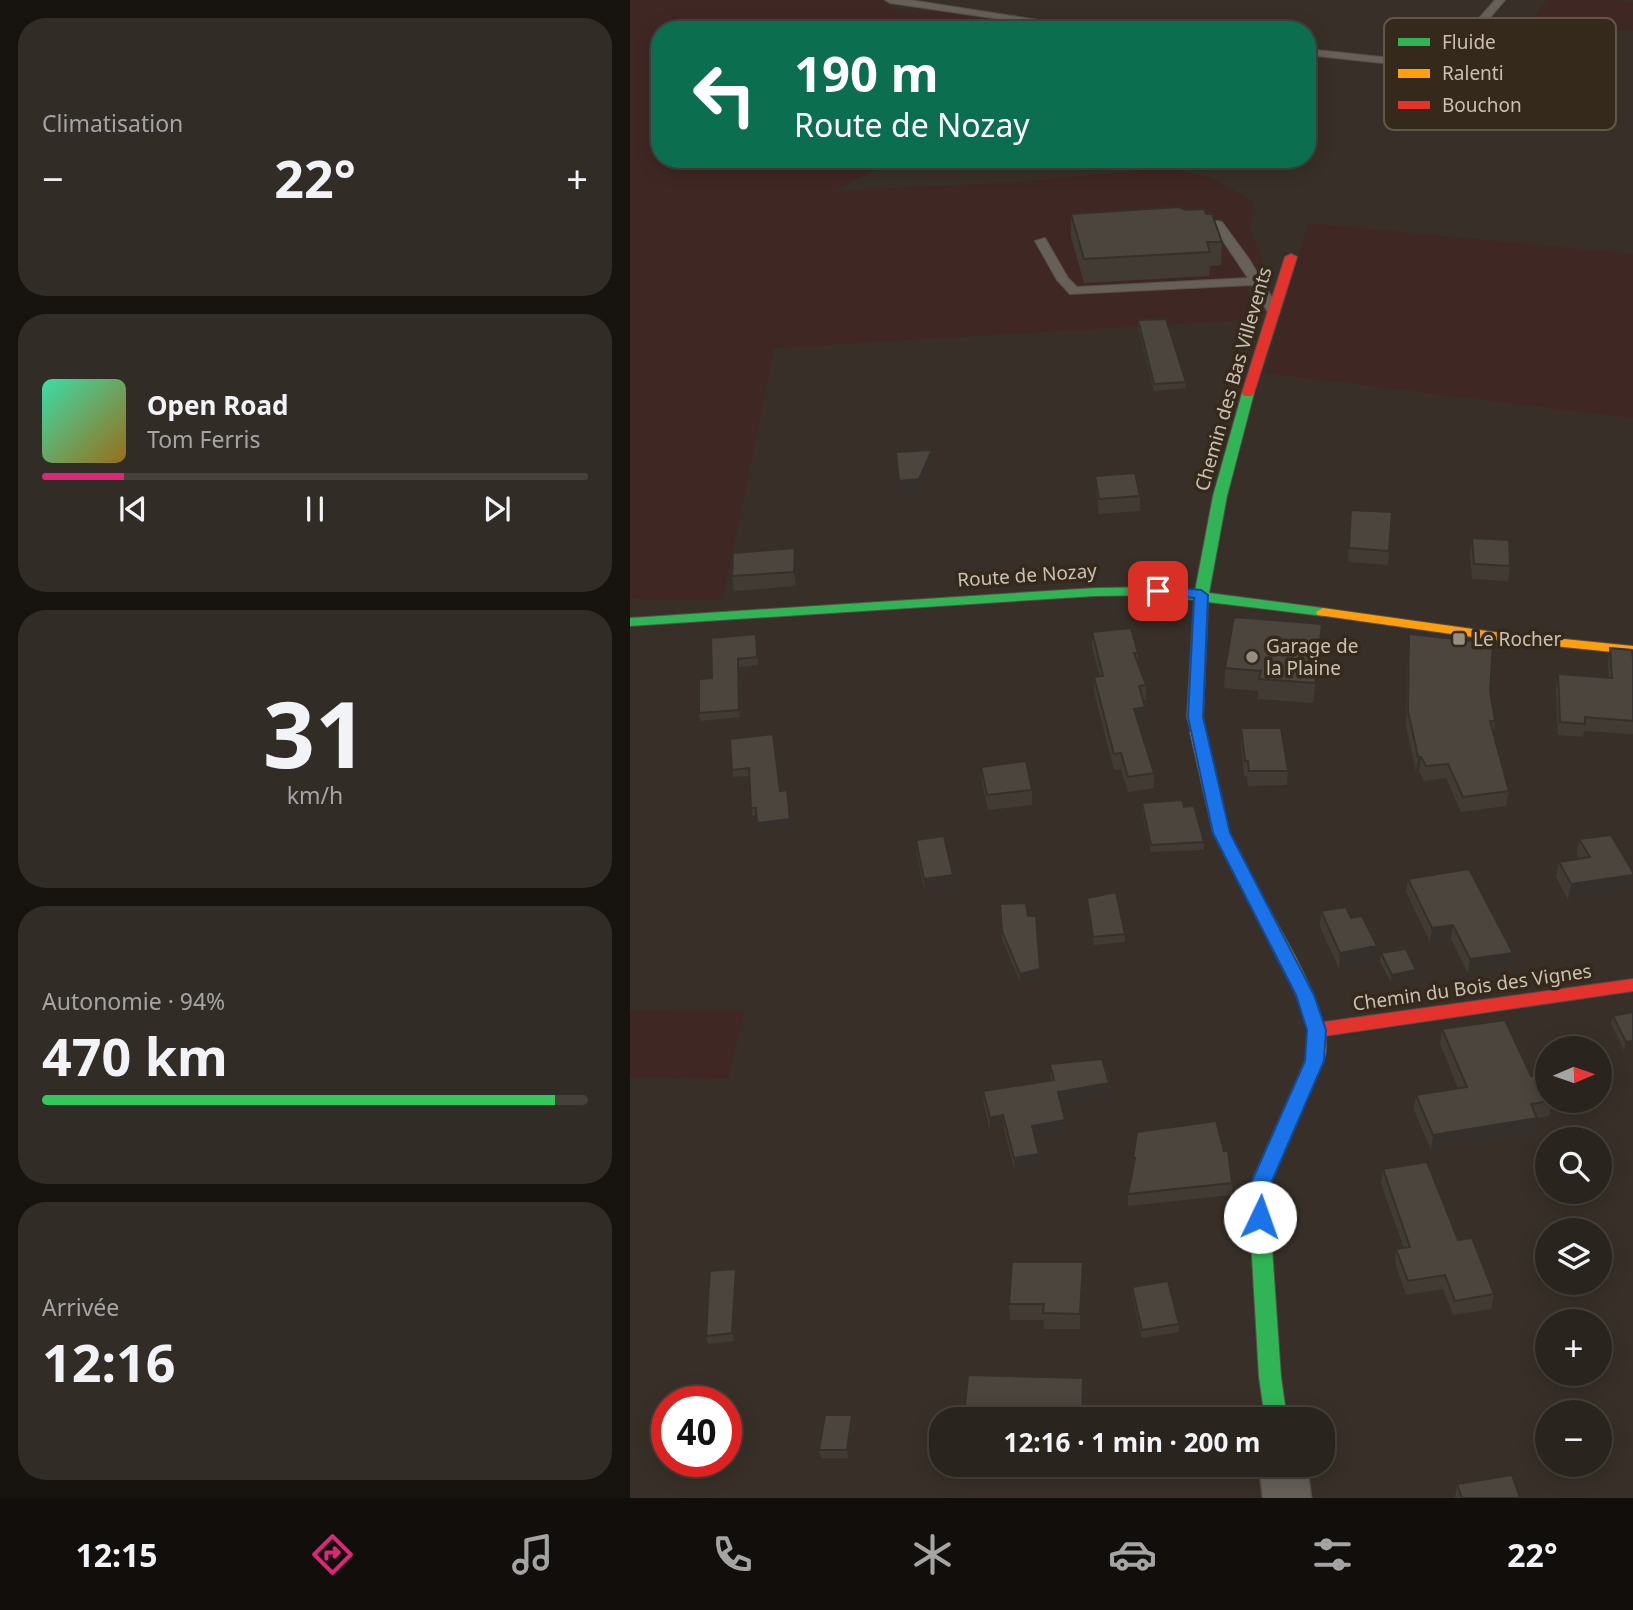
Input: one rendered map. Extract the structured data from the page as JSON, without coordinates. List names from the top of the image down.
{
  "streets": {
    "street": ["Chemin des Bas Villevents", "Route de Nozay", "Chemin du Bois des Vignes"]
  },
  "crossings": [
    ["Chemin des Bas Villevents", "Route de Nozay"],
    ["Chemin des Bas Villevents", "Chemin du Bois des Vignes"]
  ],
  "places": {
    "transit": ["Le Rocher"],
    "other": ["Garage de la Plaine"]
  },
  "legend": ["Fluide", "Ralenti", "Bouchon"],
  "north": "right",
  "page": {
    "tile": [
      "Climatisation",
      ["31", "km/h"],
      ["Autonomie · 94%", "470 km"],
      ["Arrivée", "12:16"]
    ],
    "turn": ["190 m", "Route de Nozay"],
    "heat": ["−", "22°", "+"],
    "song": ["Open Road", "Tom Ferris"],
    "map_buttons": ["+", "−"],
    "limit": "40",
    "trip": "12:16 · 1 min · 200 m",
    "tabs": ["12:15", "22°"]
  }
}
